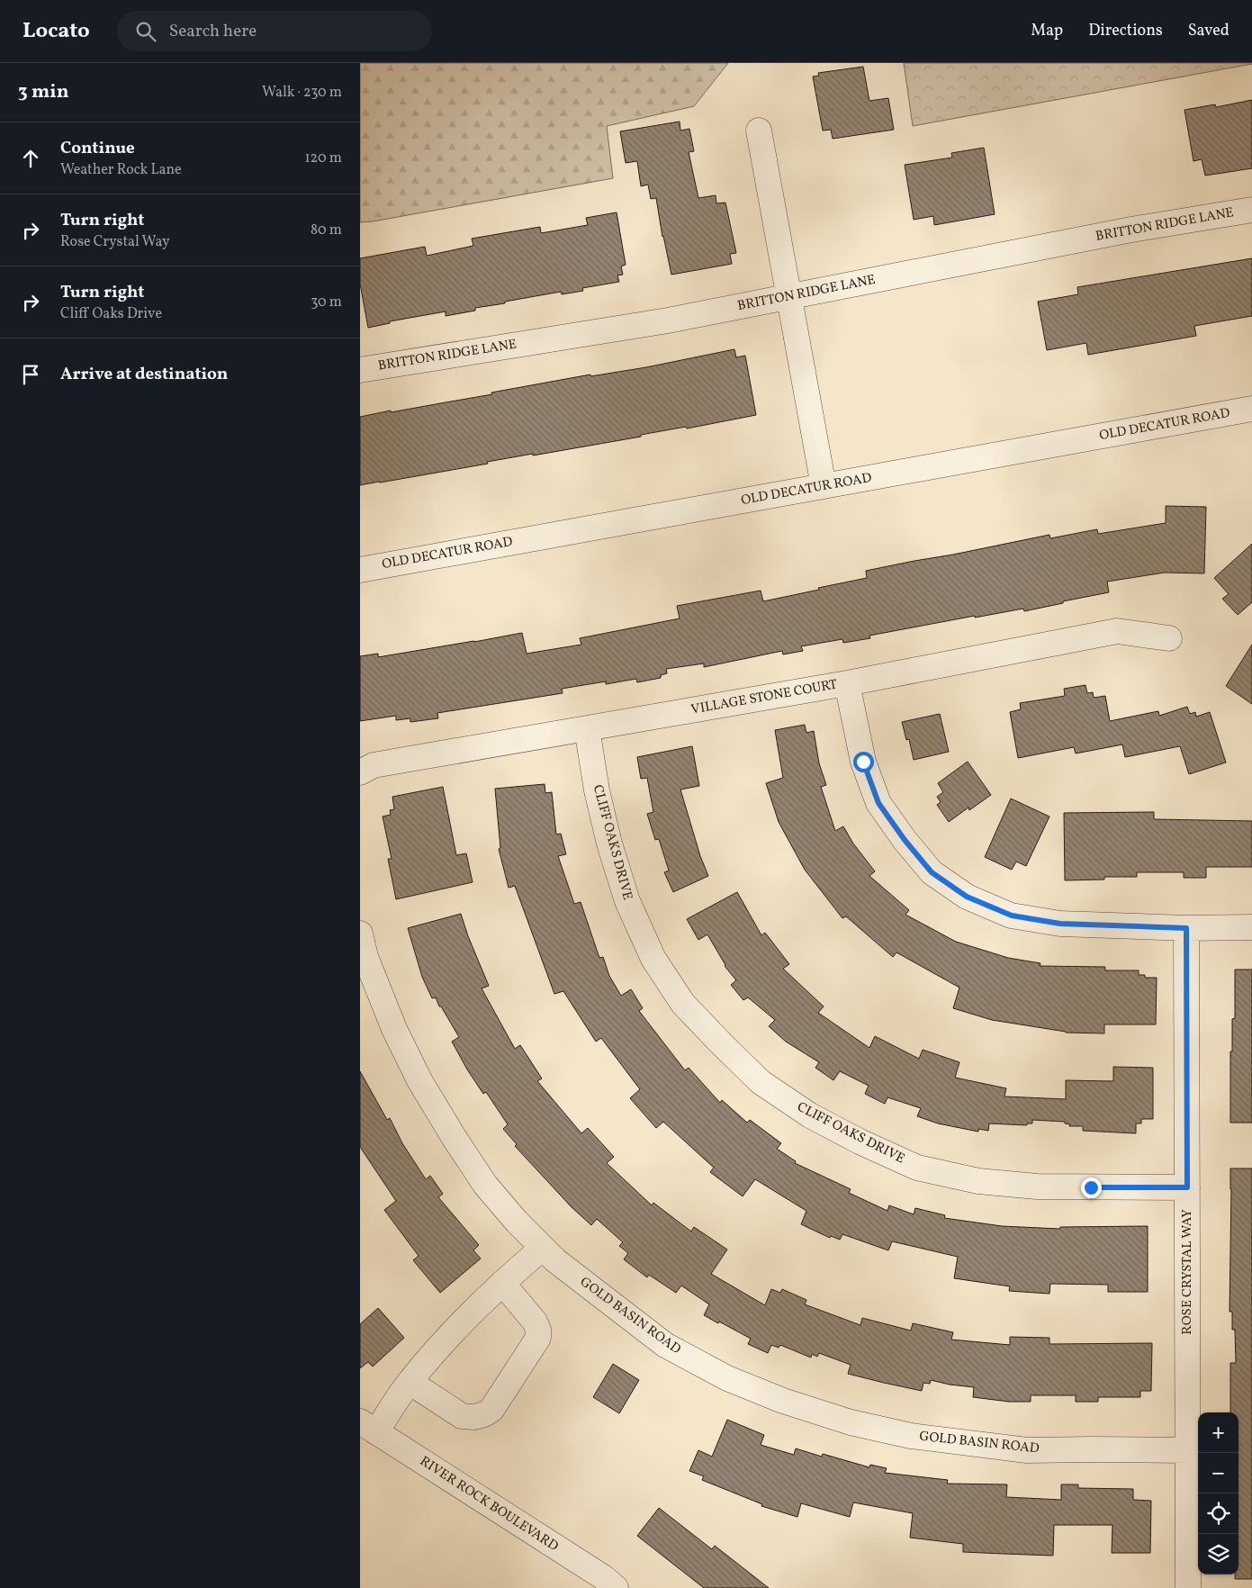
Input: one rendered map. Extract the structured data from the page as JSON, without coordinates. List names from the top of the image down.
{
  "streets": {
    "street": [
      "BRITTON RIDGE LANE",
      "OLD DECATUR ROAD",
      "VILLAGE STONE COURT",
      "CLIFF OAKS DRIVE",
      "ROSE CRYSTAL WAY",
      "GOLD BASIN ROAD",
      "RIVER ROCK BOULEVARD"
    ]
  },
  "crossings": [
    ["VILLAGE STONE COURT", "CLIFF OAKS DRIVE"],
    ["CLIFF OAKS DRIVE", "ROSE CRYSTAL WAY"],
    ["ROSE CRYSTAL WAY", "GOLD BASIN ROAD"]
  ],
  "page": {
    "header": "Locato",
    "search": "Search here",
    "nav": ["Map", "Directions", "Saved"],
    "heading": ["3 min", "Walk · 230 m"],
    "list": [
      ["Continue", "Weather Rock Lane", "120 m"],
      ["Turn right", "Rose Crystal Way", "80 m"],
      ["Turn right", "Cliff Oaks Drive", "30 m"],
      "Arrive at destination"
    ],
    "map_buttons": ["+", "−"]
  }
}
